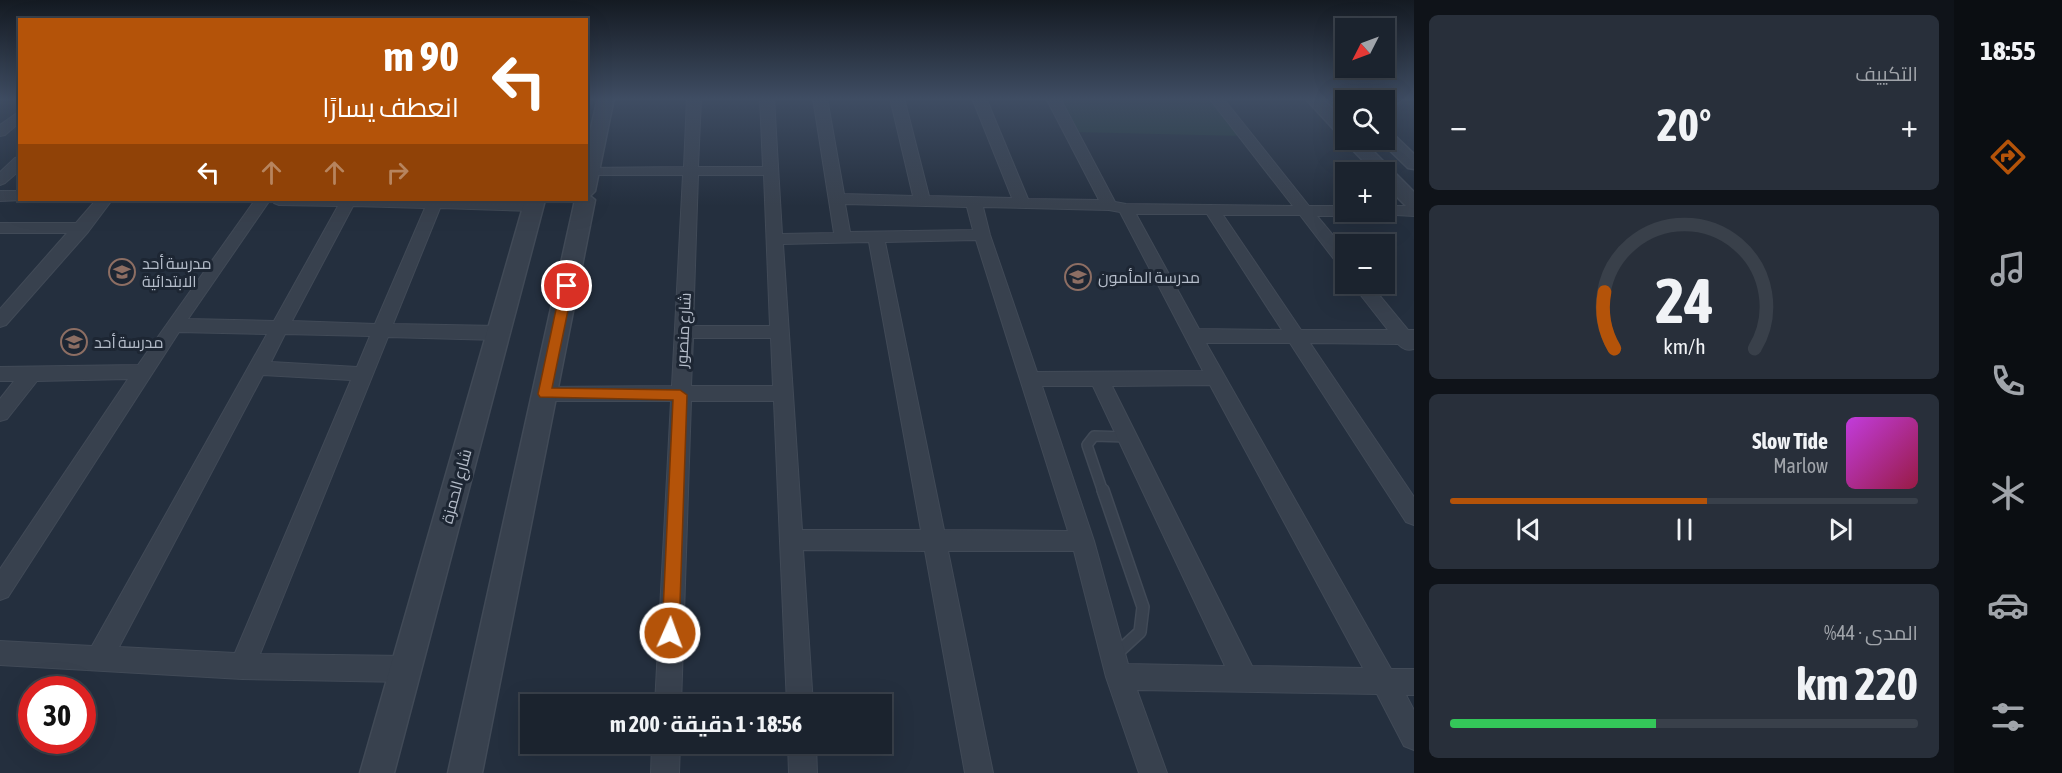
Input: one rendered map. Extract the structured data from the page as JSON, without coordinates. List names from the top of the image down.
{
  "streets": {
    "street": ["شارع منصور", "شارع الحمزة"]
  },
  "places": {
    "school or university": ["مدرسة أحد الابتدائية", "مدرسة المأمون", "مدرسة أحد"]
  },
  "north": "bottom left",
  "page": {
    "tabs": "18:55",
    "tile": [
      "التكييف",
      ["المدى · 44%", "220 km"]
    ],
    "map_buttons": ["+", "−"],
    "turn": ["90 m", "انعطف يسارًا"],
    "heat": ["−", "20°", "+"],
    "song": ["Slow Tide", "Marlow"],
    "limit": "30",
    "trip": "18:56 · 1 دقيقة · 200 m",
    "gauge": ["24", "km/h"]
  }
}
